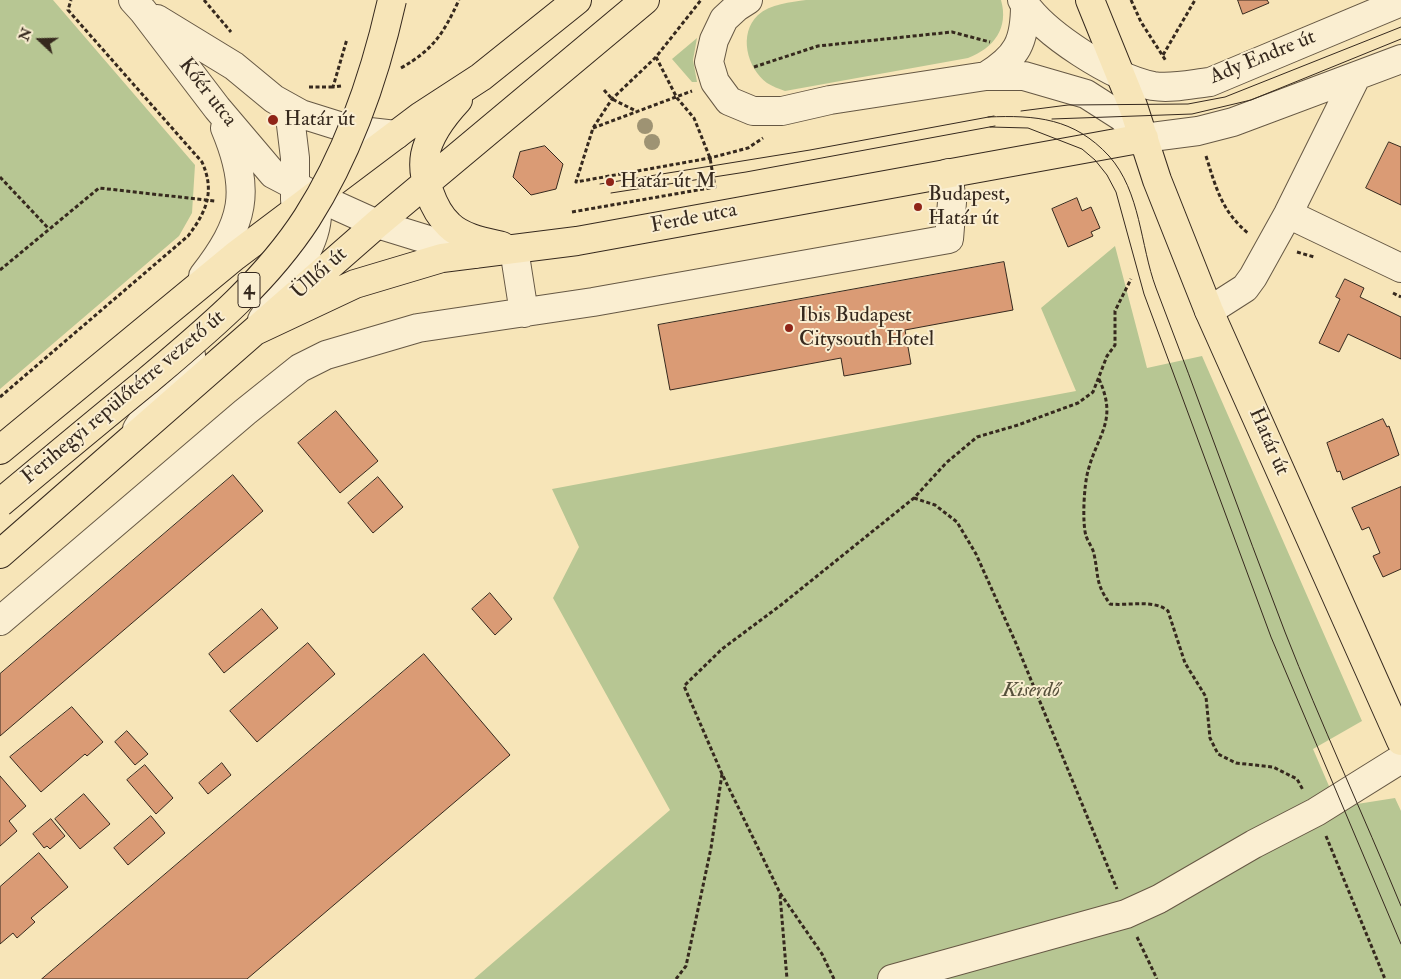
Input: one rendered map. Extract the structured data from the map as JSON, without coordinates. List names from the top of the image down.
{
  "streets": {
    "main road": [
      "Ferde utca",
      "Üllői út",
      "4",
      "Ferihegyi repülőtérre vezető út",
      "Határ út"
    ],
    "street": ["Ady Endre út", "Kőér utca"]
  },
  "crossings": [
    ["Ady Endre út", "Határ út"],
    ["Ferde utca", "Üllői út"],
    ["Ferde utca", "Határ út"]
  ],
  "parks": ["Kiserdő"],
  "places": [
    "Határ út",
    "Határ út M",
    "Budapest, Határ út",
    "Ibis Budapest Citysouth Hotel"
  ],
  "north": "left"
}
